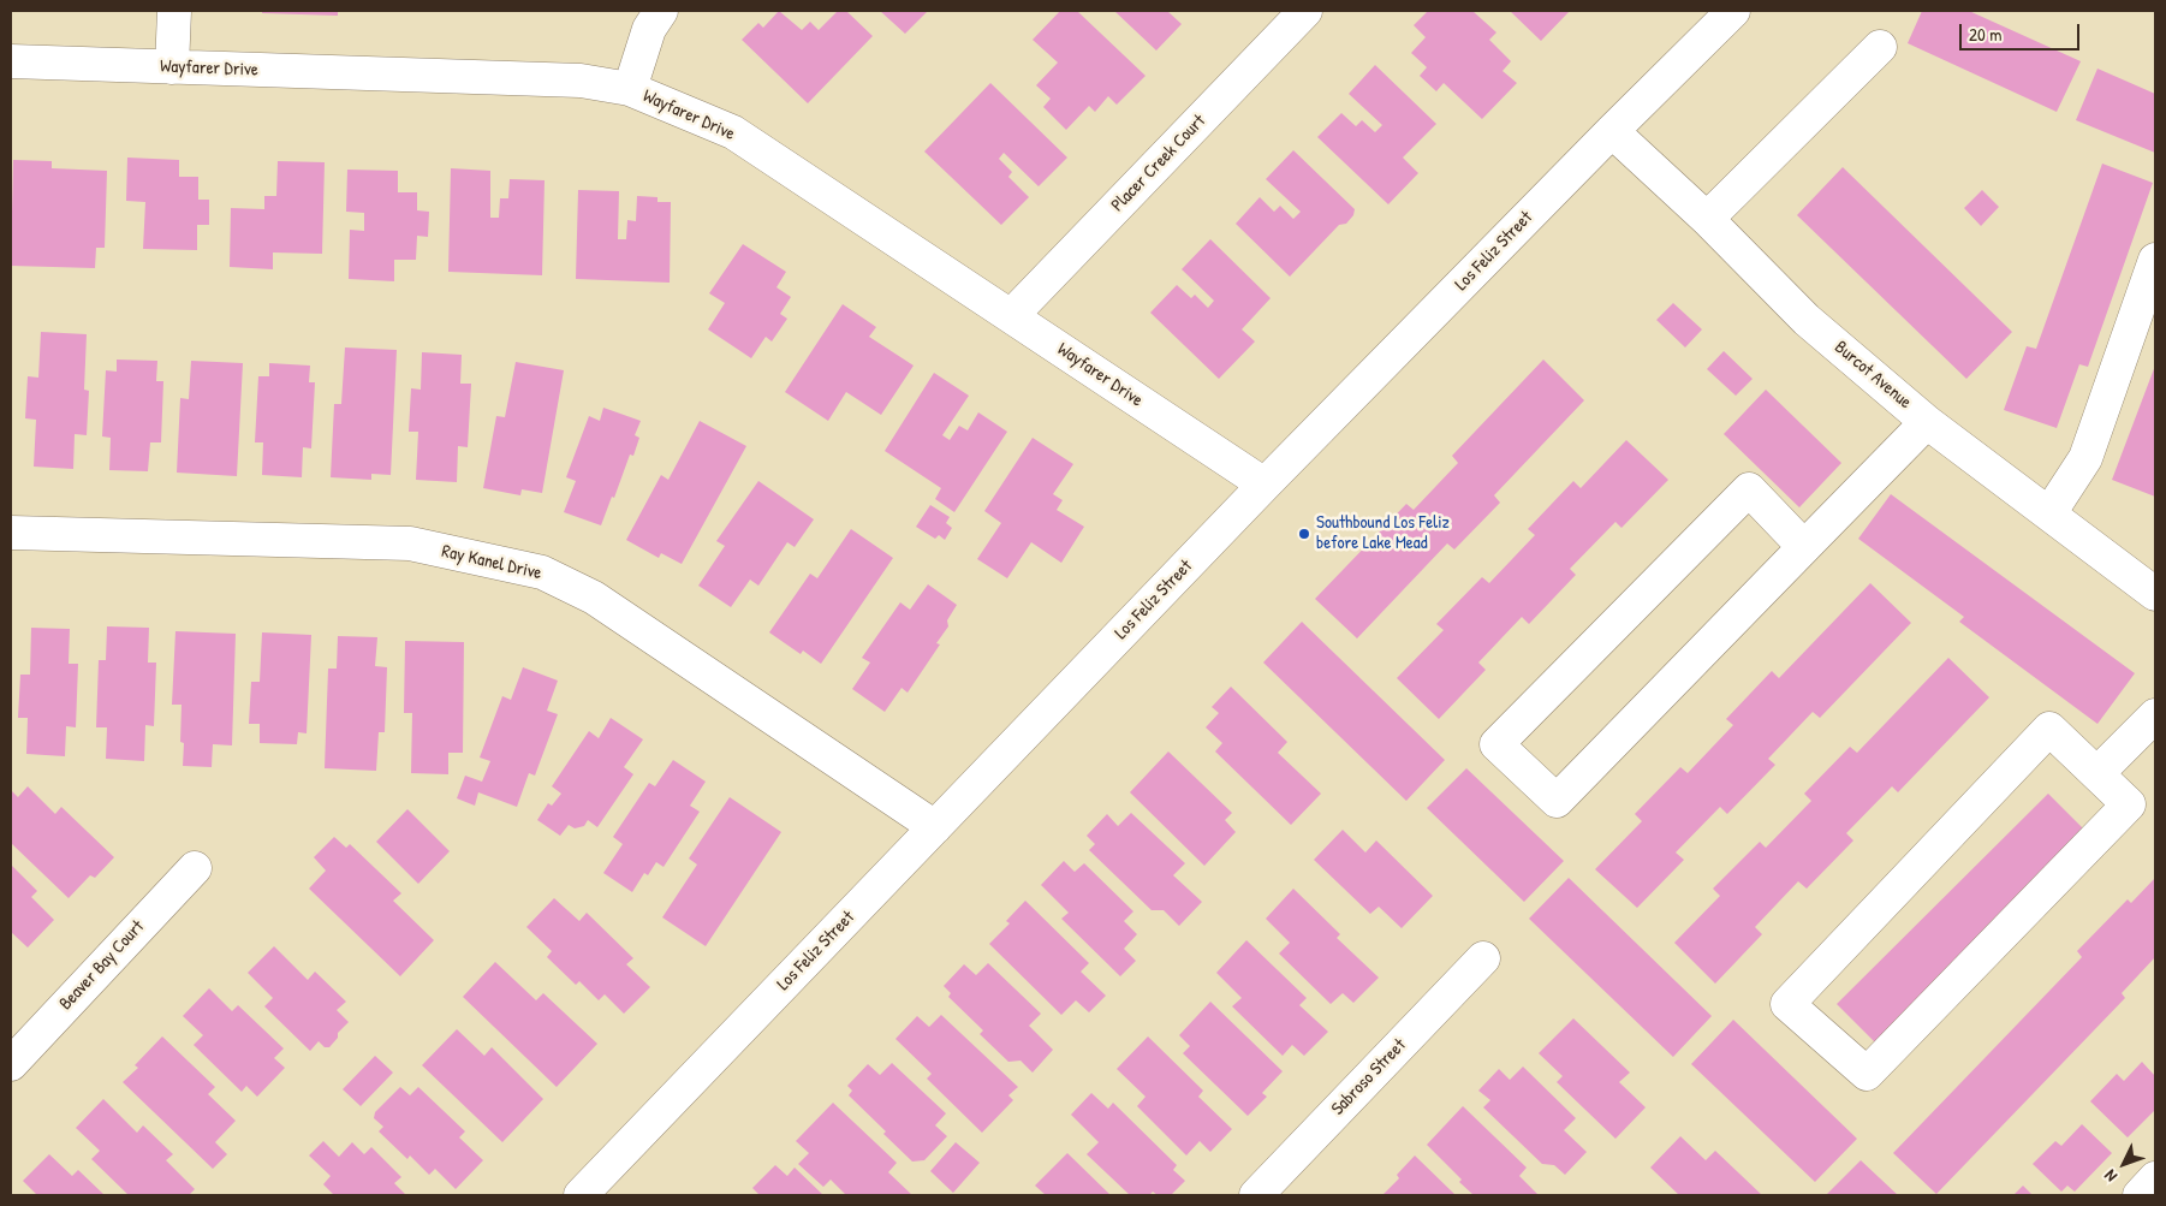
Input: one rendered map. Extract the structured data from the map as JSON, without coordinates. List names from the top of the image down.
{
  "streets": {
    "street": [
      "Wayfarer Drive",
      "Placer Creek Court",
      "Los Feliz Street",
      "Burcot Avenue",
      "Ray Kanel Drive",
      "Beaver Bay Court",
      "Sabroso Street"
    ]
  },
  "crossings": [
    ["Wayfarer Drive", "Placer Creek Court"],
    ["Wayfarer Drive", "Los Feliz Street"],
    ["Los Feliz Street", "Burcot Avenue"],
    ["Los Feliz Street", "Ray Kanel Drive"]
  ],
  "places": ["Southbound Los Feliz before Lake Mead"],
  "scale_bar": "20 m",
  "north": "bottom left"
}
